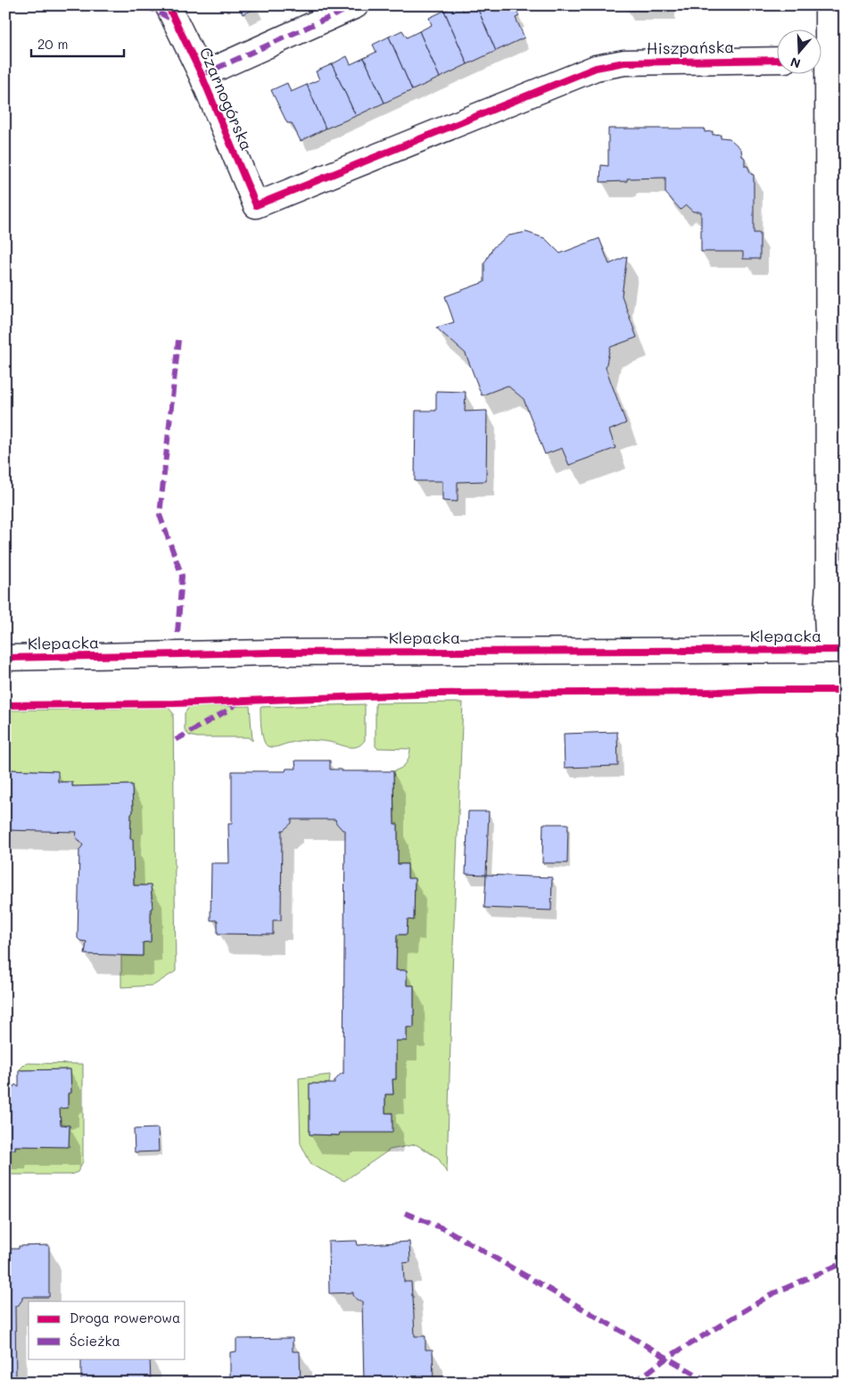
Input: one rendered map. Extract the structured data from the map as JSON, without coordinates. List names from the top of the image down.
{
  "streets": {
    "street": ["Hiszpańska", "Czarnogórska", "Klepacka"]
  },
  "crossings": [
    ["Hiszpańska", "Czarnogórska"]
  ],
  "legend": ["Droga rowerowa", "Ścieżka"],
  "scale_bar": "20 m",
  "north": "bottom"
}
